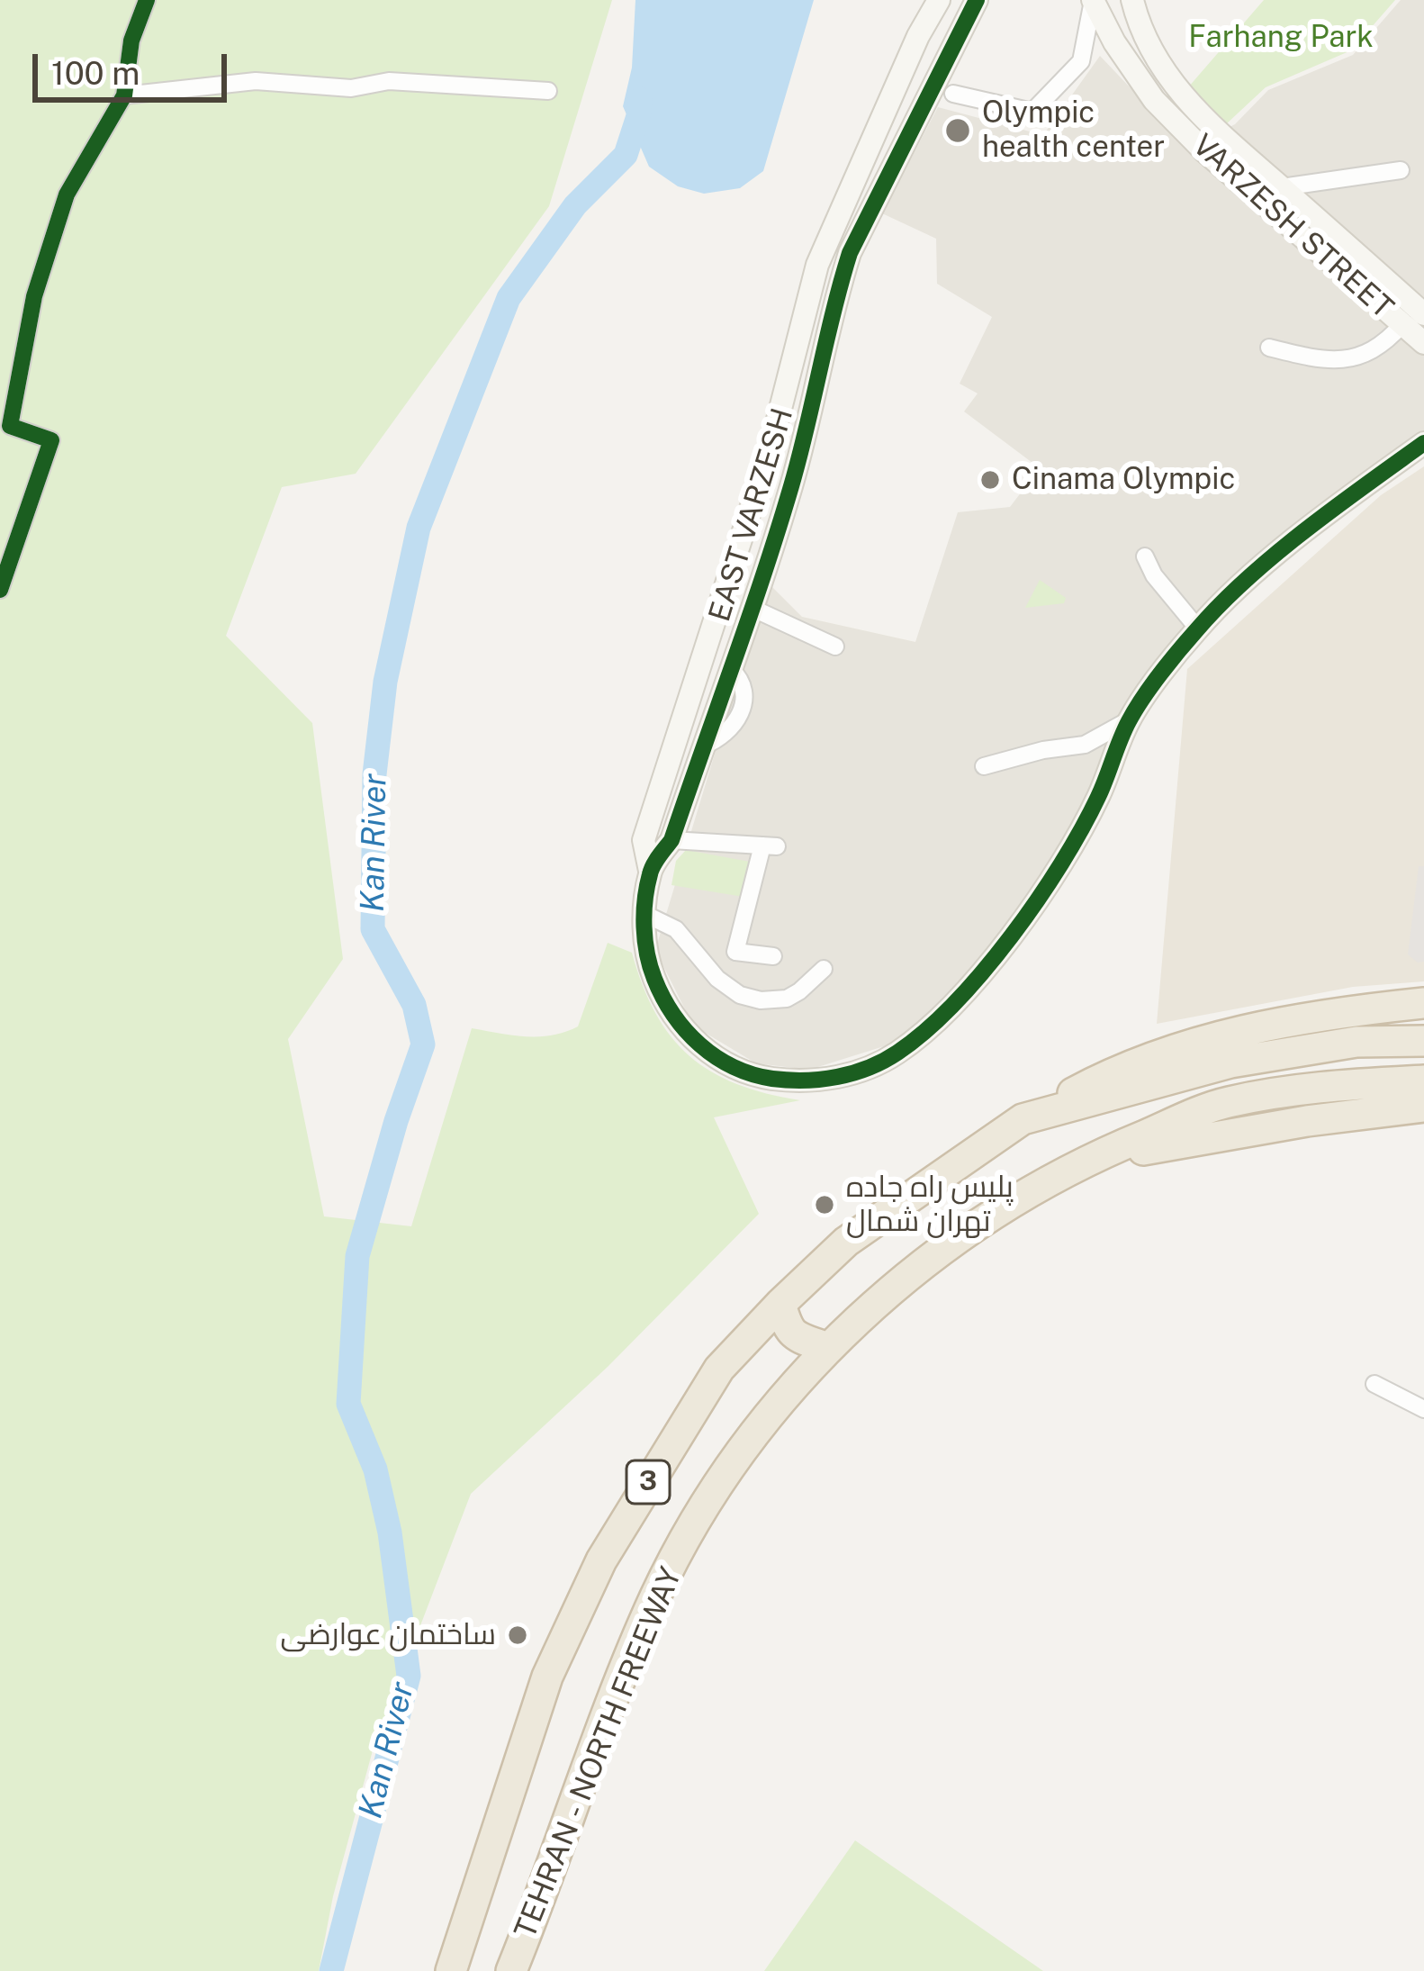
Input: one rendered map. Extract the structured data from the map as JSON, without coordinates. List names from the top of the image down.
{
  "streets": {
    "highway": ["3", "TEHRAN - NORTH FREEWAY"],
    "street": ["VARZESH STREET", "EAST VARZESH"]
  },
  "water": ["Kan River"],
  "parks": ["Farhang Park"],
  "places": [
    "Olympic health center",
    "Cinama Olympic",
    "پلیس راه جاده تهران شمال",
    "ساختمان عوارضی"
  ],
  "scale_bar": "100 m"
}
